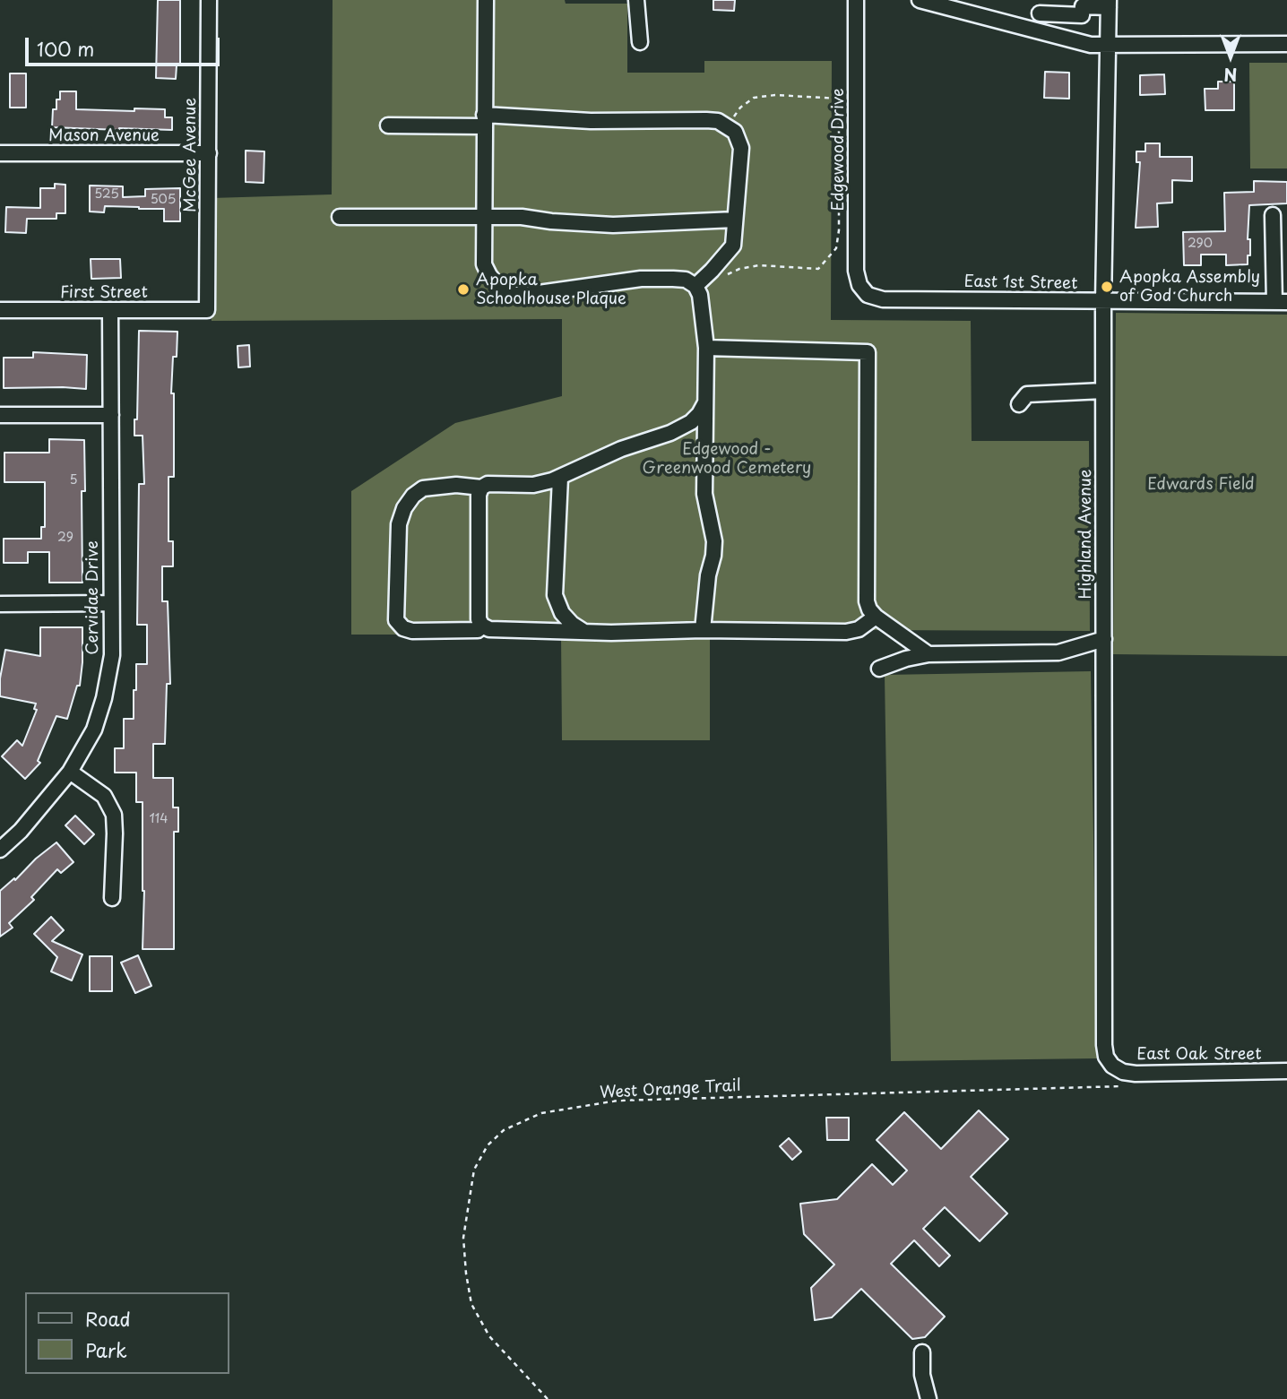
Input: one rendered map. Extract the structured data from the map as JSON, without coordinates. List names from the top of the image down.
{
  "streets": {
    "street": [
      "Mason Avenue",
      "Edgewood Drive",
      "McGee Avenue",
      "East 1st Street",
      "First Street",
      "Highland Avenue",
      "Cervidae Drive",
      "East Oak Street"
    ],
    "path": ["West Orange Trail"]
  },
  "crossings": [
    ["Mason Avenue", "McGee Avenue"],
    ["Edgewood Drive", "East 1st Street"],
    ["McGee Avenue", "First Street"],
    ["East 1st Street", "Highland Avenue"],
    ["First Street", "Cervidae Drive"],
    ["Highland Avenue", "East Oak Street"]
  ],
  "parks": ["Edgewood - Greenwood Cemetery", "Edwards Field"],
  "places": ["Apopka Assembly of God Church", "Apopka Schoolhouse Plaque"],
  "house_numbers": [
    "525",
    "505",
    "290",
    "5",
    "29",
    "114"
  ],
  "legend": ["Road", "Park"],
  "scale_bar": "100 m",
  "north": "bottom"
}
